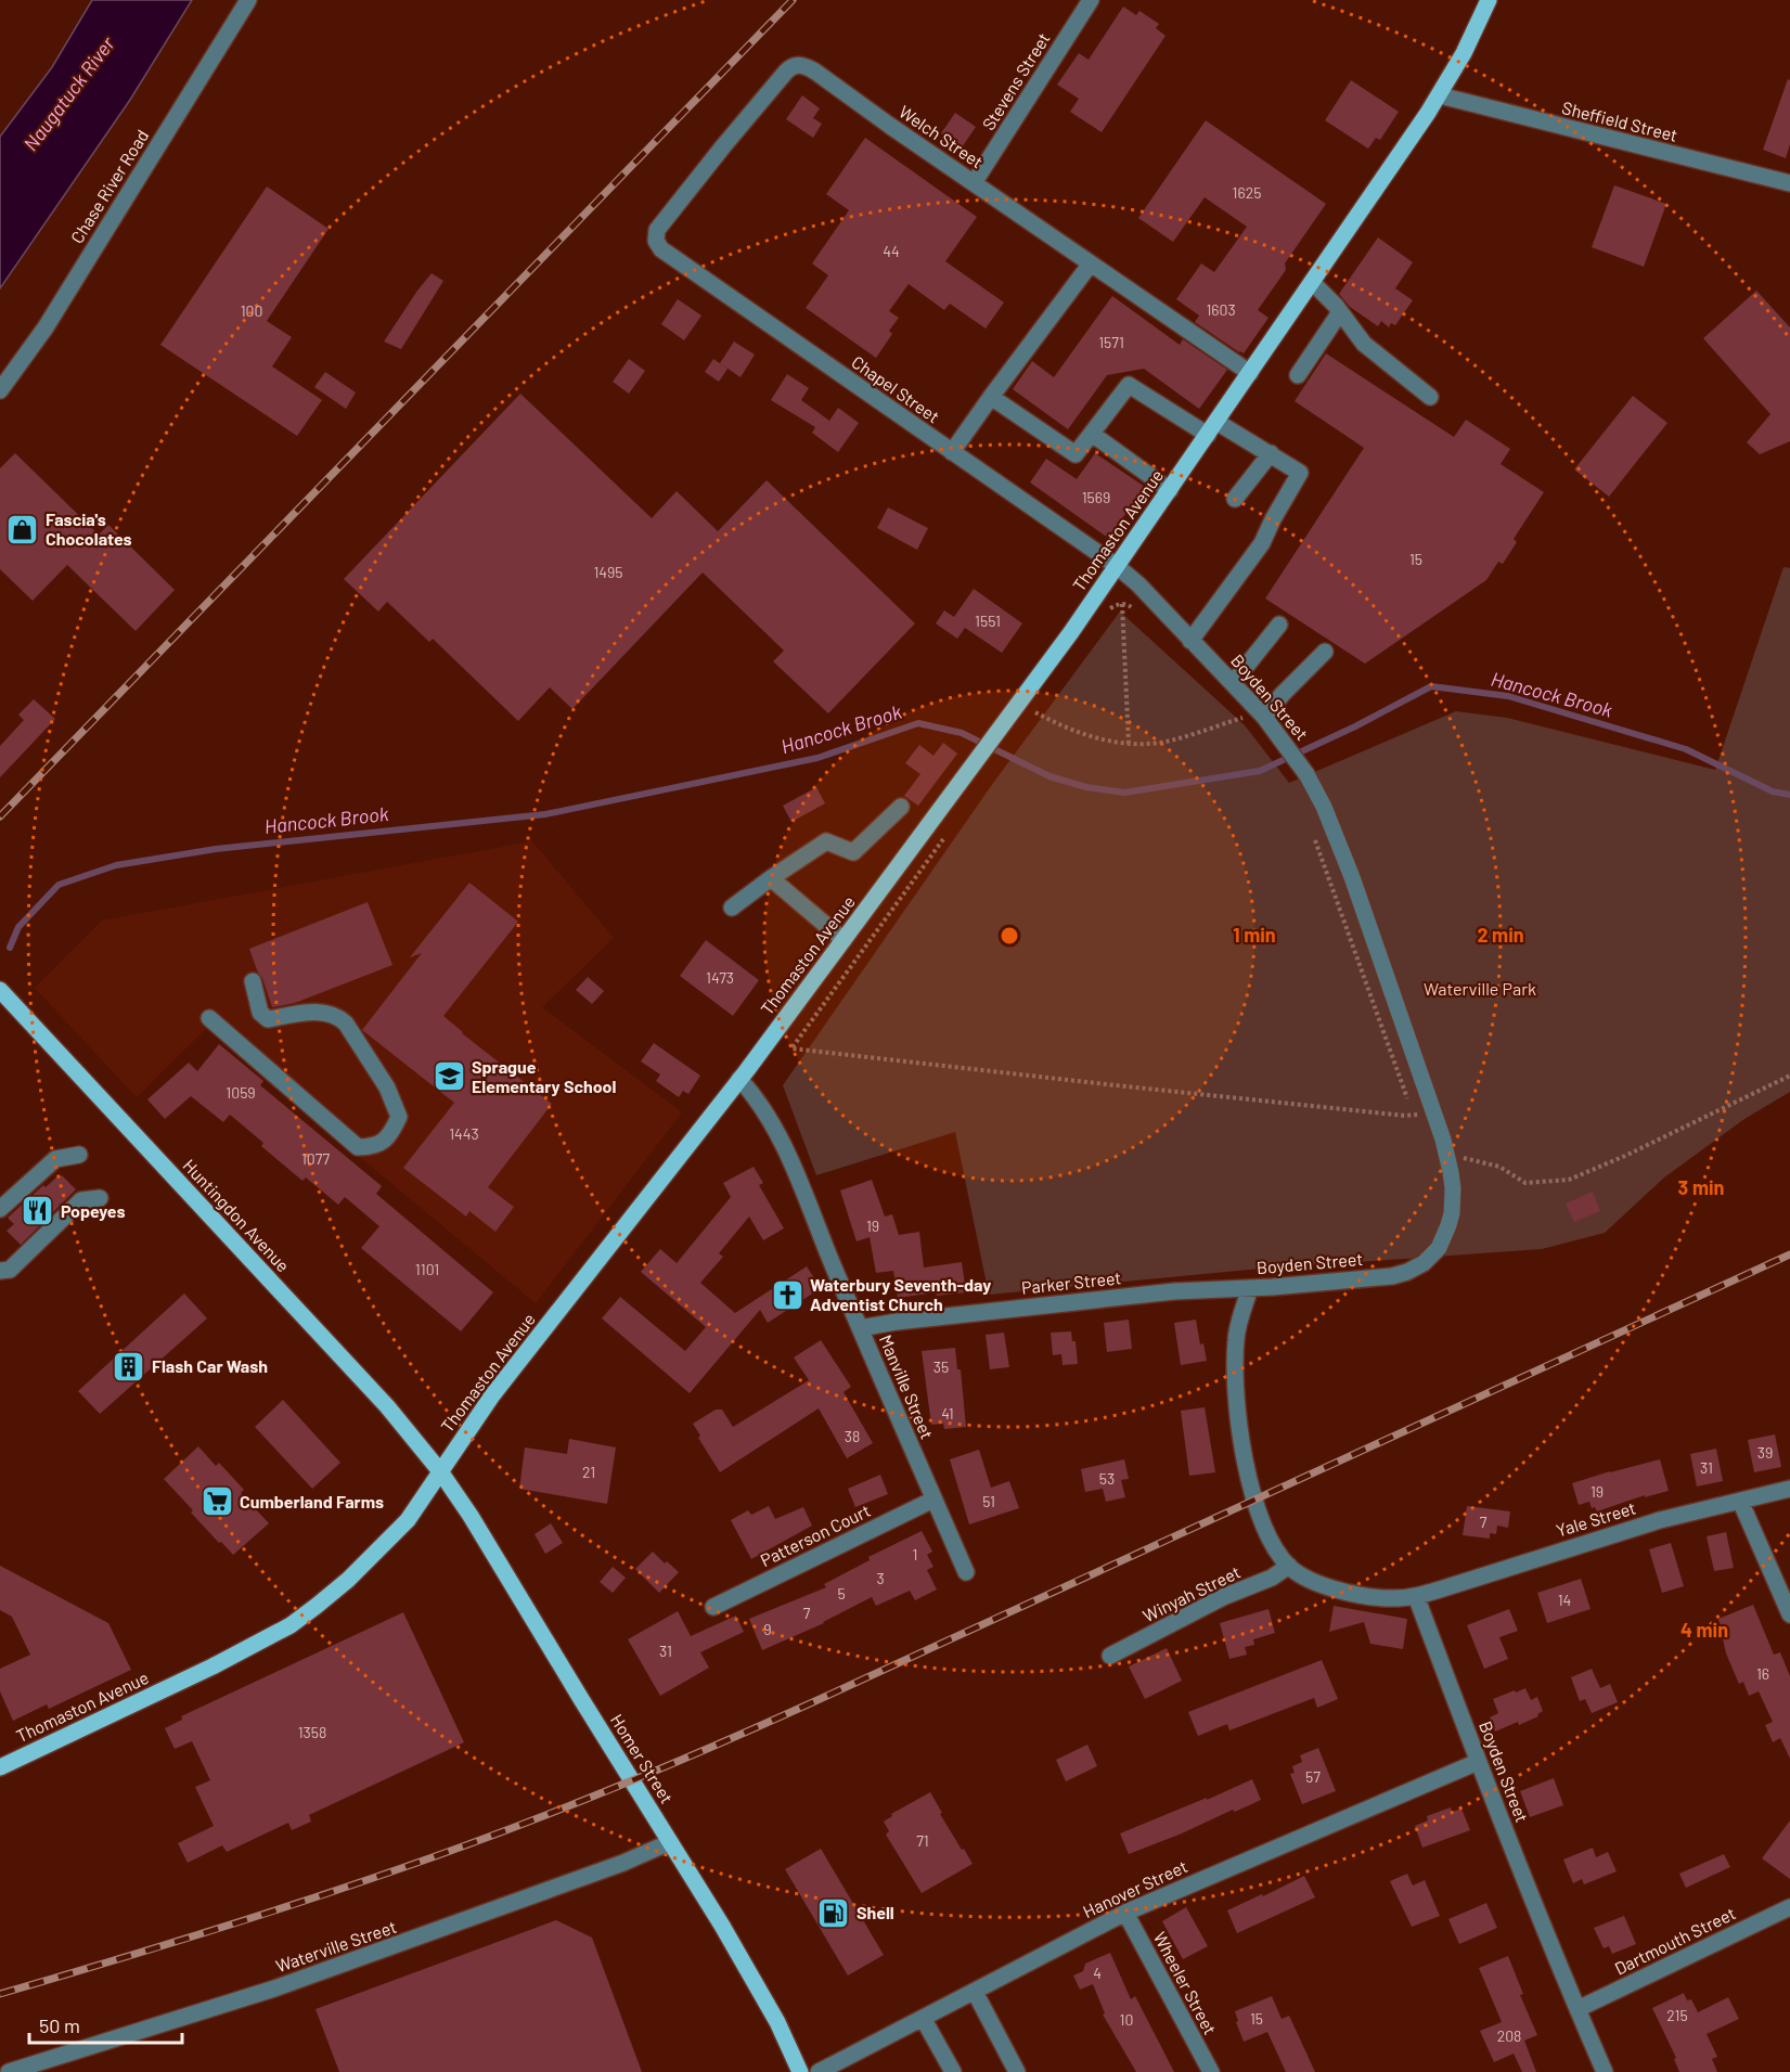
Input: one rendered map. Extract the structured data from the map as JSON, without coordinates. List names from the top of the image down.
{
  "streets": {
    "main road": ["Thomaston Avenue", "Huntingdon Avenue", "Homer Street"],
    "street": [
      "Stevens Street",
      "Sheffield Street",
      "Welch Street",
      "Chase River Road",
      "Chapel Street",
      "Boyden Street",
      "Parker Street",
      "Manville Street",
      "Yale Street",
      "Patterson Court",
      "Winyah Street",
      "Hanover Street",
      "Dartmouth Street",
      "Waterville Street",
      "Wheeler Street"
    ]
  },
  "crossings": [
    ["Stevens Street", "Welch Street"],
    ["Sheffield Street", "Thomaston Avenue"],
    ["Welch Street", "Chapel Street"],
    ["Welch Street", "Thomaston Avenue"],
    ["Chapel Street", "Thomaston Avenue"],
    ["Chapel Street", "Boyden Street"],
    ["Thomaston Avenue", "Boyden Street"],
    ["Thomaston Avenue", "Huntingdon Avenue"],
    ["Thomaston Avenue", "Manville Street"],
    ["Thomaston Avenue", "Homer Street"],
    ["Boyden Street", "Parker Street"],
    ["Boyden Street", "Yale Street"],
    ["Boyden Street", "Winyah Street"],
    ["Boyden Street", "Hanover Street"],
    ["Boyden Street", "Dartmouth Street"],
    ["Huntingdon Avenue", "Homer Street"],
    ["Parker Street", "Manville Street"],
    ["Manville Street", "Patterson Court"],
    ["Homer Street", "Waterville Street"],
    ["Hanover Street", "Wheeler Street"]
  ],
  "water": ["Naugatuck River", "Hancock Brook"],
  "parks": ["Waterville Park"],
  "places": {
    "shop": ["Fascia's Chocolates"],
    "school or university": ["Sprague Elementary School"],
    "restaurant": ["Popeyes"],
    "church": ["Waterbury Seventh-day Adventist Church"],
    "building": ["Flash Car Wash"],
    "supermarket": ["Cumberland Farms"],
    "fuel station": ["Shell"]
  },
  "house_numbers": [
    "1625",
    "44",
    "1603",
    "100",
    "1571",
    "1569",
    "15",
    "1495",
    "1551",
    "1473",
    "1059",
    "1443",
    "1077",
    "19",
    "1101",
    "35",
    "41",
    "38",
    "39",
    "31",
    "21",
    "53",
    "19",
    "51",
    "7",
    "1",
    "3",
    "5",
    "14",
    "7",
    "9",
    "31",
    "16",
    "1358",
    "57",
    "71",
    "4",
    "215",
    "15",
    "10",
    "208"
  ],
  "scale_bar": "50 m",
  "rings": [
    "1 min",
    "2 min",
    "3 min",
    "4 min"
  ]
}
